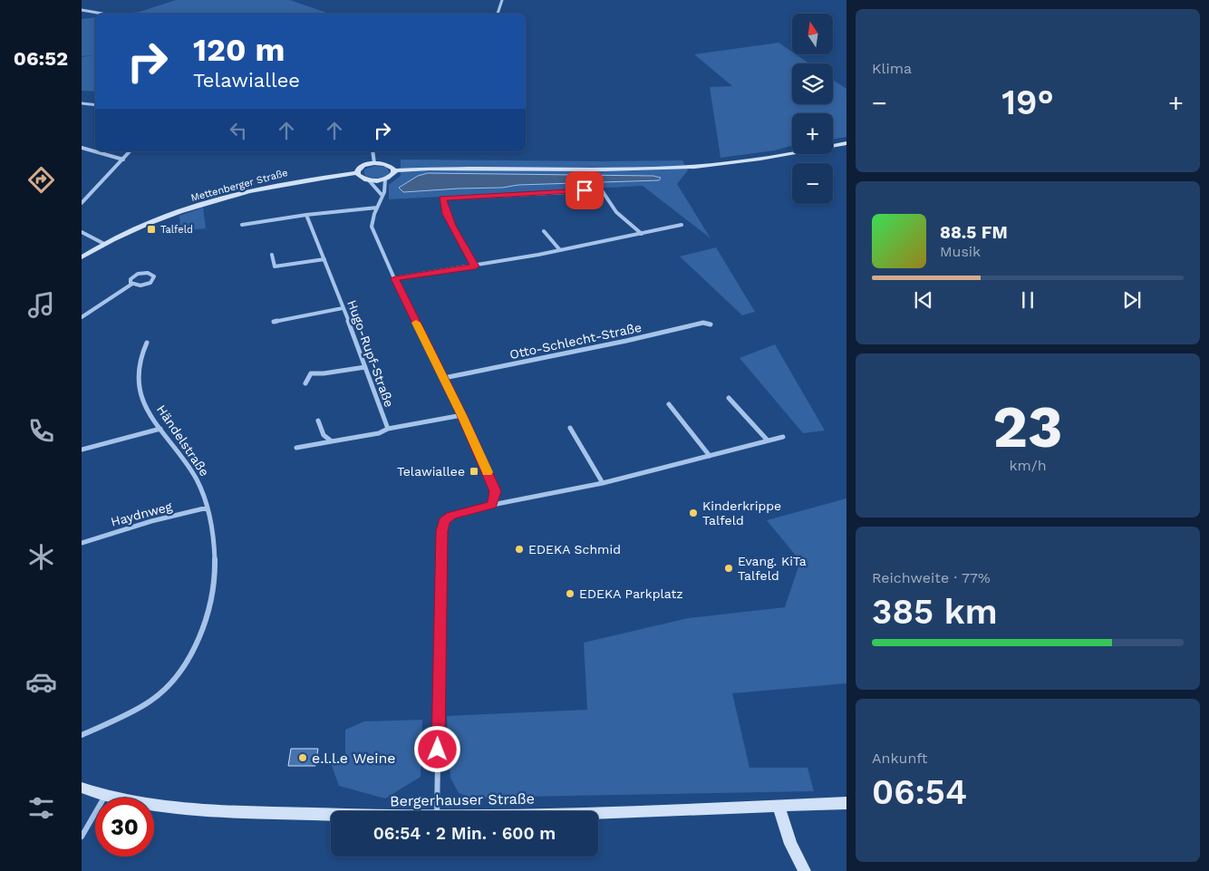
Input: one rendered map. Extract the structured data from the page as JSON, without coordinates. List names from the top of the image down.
{
  "streets": {
    "main road": ["Mettenberger Straße", "Bergerhauser Straße"],
    "street": [
      "Otto-Schlecht-Straße",
      "Hugo-Rupf-Straße",
      "Händelstraße",
      "Haydnweg"
    ]
  },
  "crossings": [
    ["Händelstraße", "Haydnweg"]
  ],
  "places": {
    "transit": ["Talfeld", "Telawiallee"],
    "other": [
      "Kinderkrippe Talfeld",
      "EDEKA Schmid",
      "Evang. KiTa Talfeld",
      "EDEKA Parkplatz",
      "e.l.l.e Weine"
    ]
  },
  "north": "top",
  "page": {
    "tabs": "06:52",
    "tile": [
      "Klima",
      ["23", "km/h"],
      ["Reichweite · 77%", "385 km"],
      ["Ankunft", "06:54"]
    ],
    "map_buttons": ["+", "−"],
    "turn": ["120 m", "Telawiallee"],
    "heat": ["−", "19°", "+"],
    "song": ["88.5 FM", "Musik"],
    "limit": "30",
    "trip": "06:54 · 2 Min. · 600 m"
  }
}
